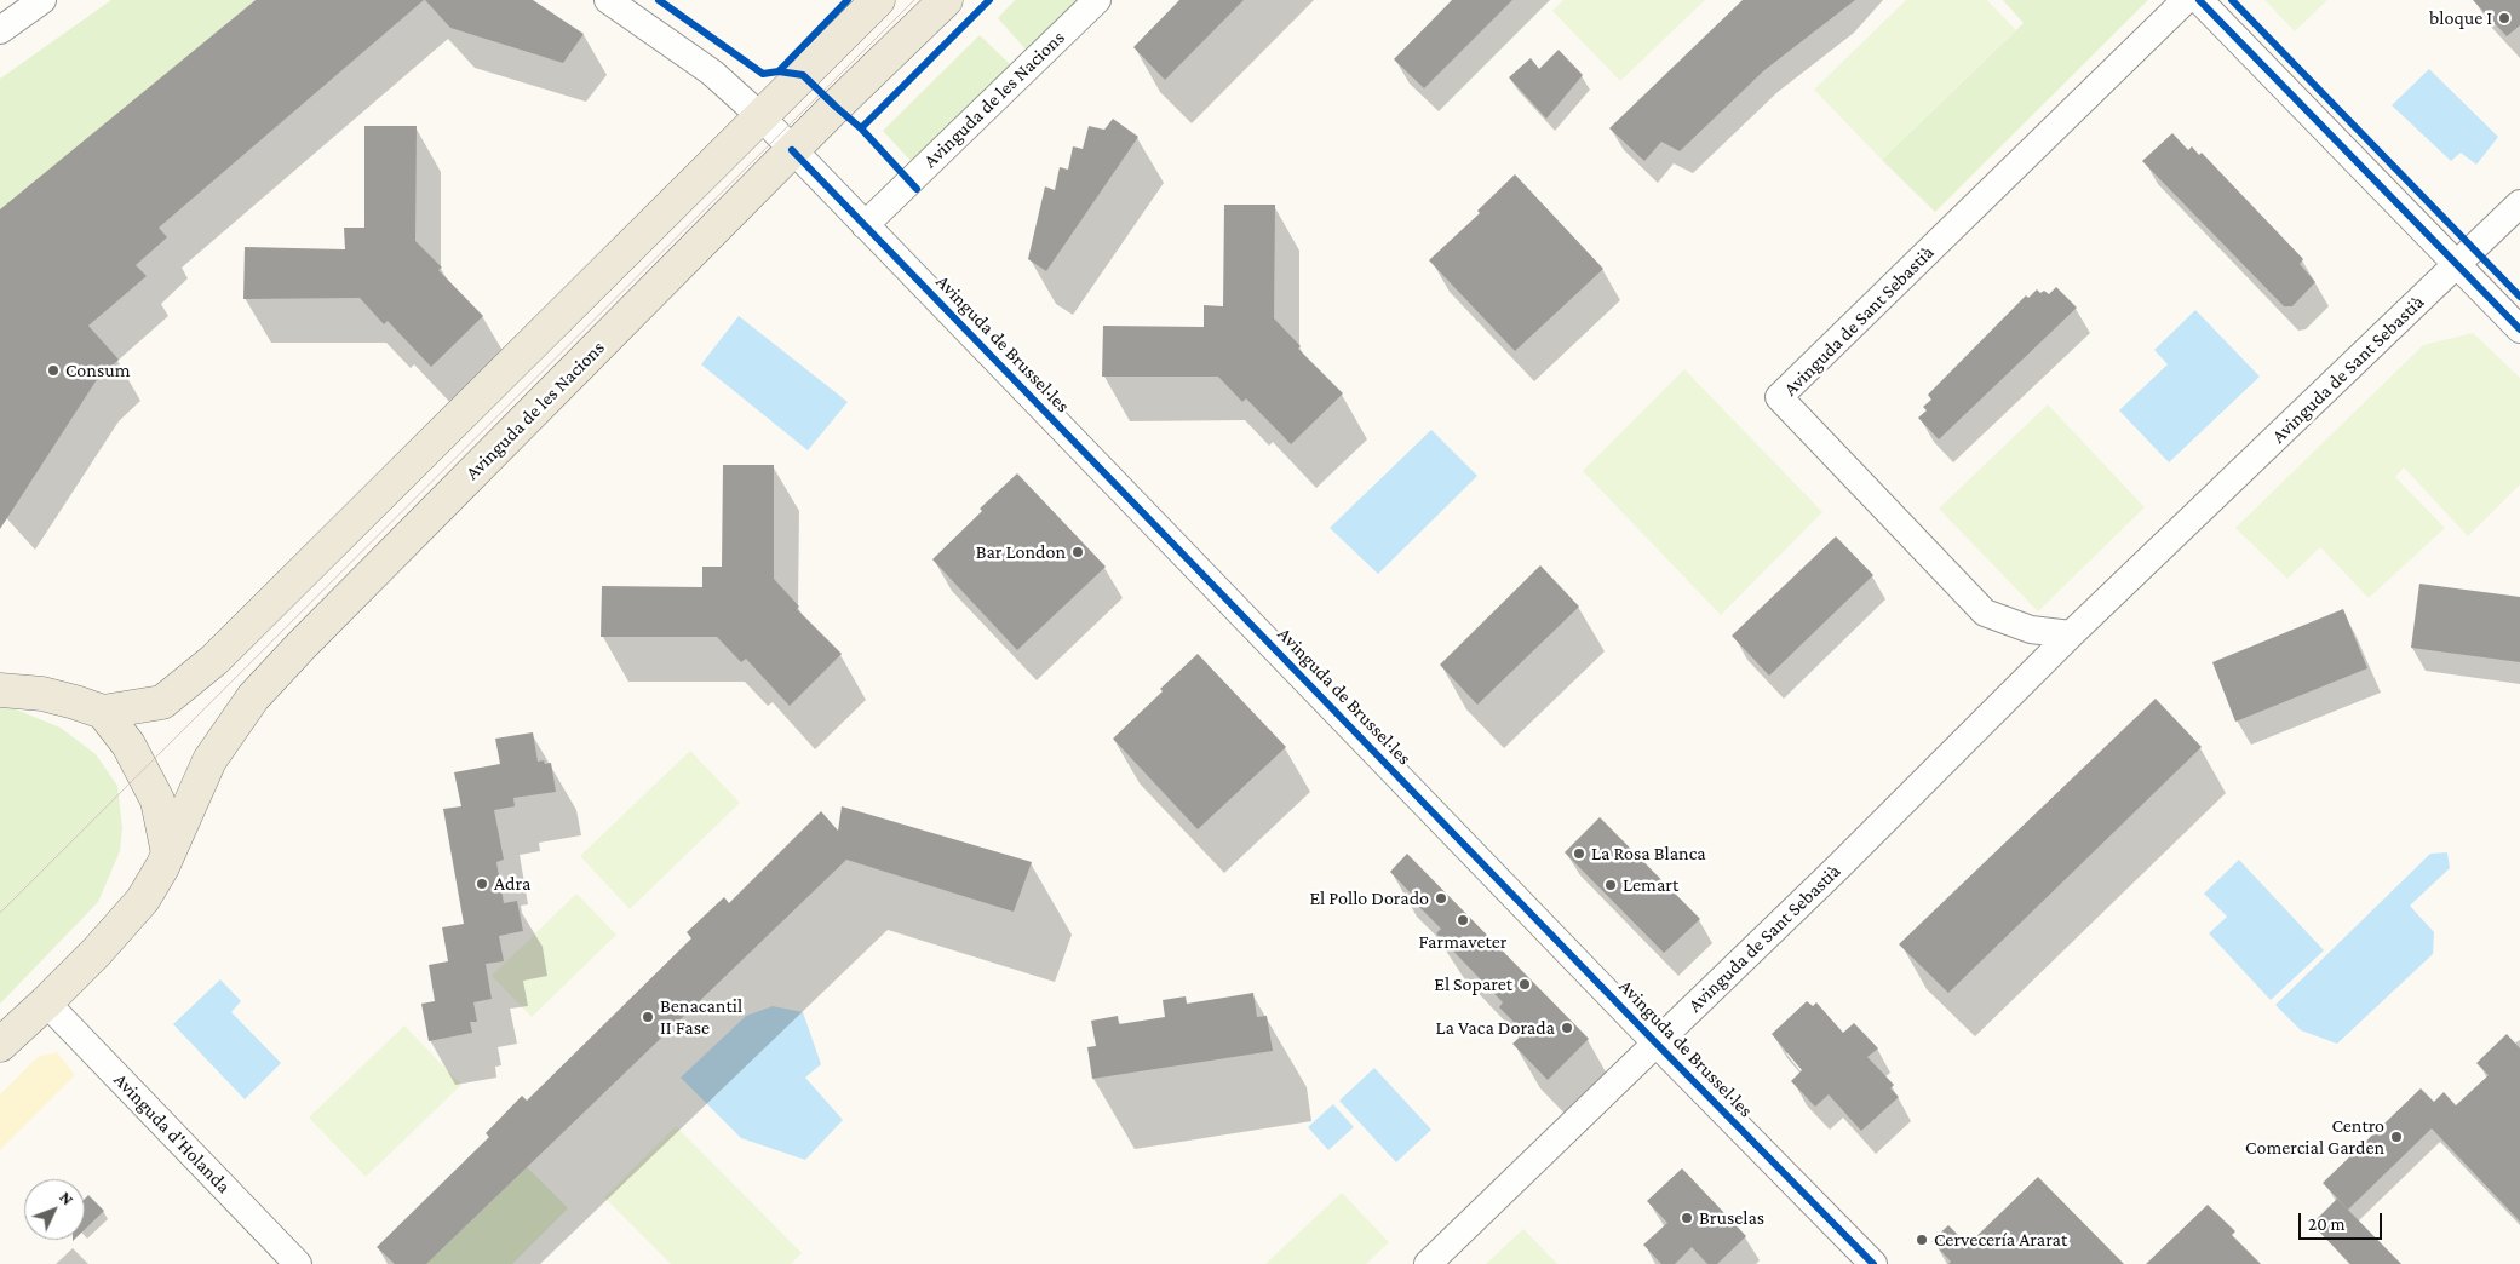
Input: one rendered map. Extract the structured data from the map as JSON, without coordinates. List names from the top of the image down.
{
  "streets": {
    "main road": ["Avinguda de les Nacions"],
    "street": ["Avinguda de Sant Sebastià", "Avinguda de Brussel·les", "Avinguda d'Holanda"]
  },
  "crossings": [
    ["Avinguda de les Nacions", "Avinguda de Brussel·les"],
    ["Avinguda de les Nacions", "Avinguda d'Holanda"],
    ["Avinguda de Sant Sebastià", "Avinguda de Brussel·les"]
  ],
  "places": [
    "bloque I",
    "Consum",
    "Bar London",
    "La Rosa Blanca",
    "Adra",
    "Lemart",
    "El Pollo Dorado",
    "Farmaveter",
    "El Soparet",
    "Benacantil II Fase",
    "La Vaca Dorada",
    "Centro Comercial Garden",
    "Bruselas",
    "Cervecería Ararat"
  ],
  "scale_bar": "20 m",
  "north": "top right"
}
